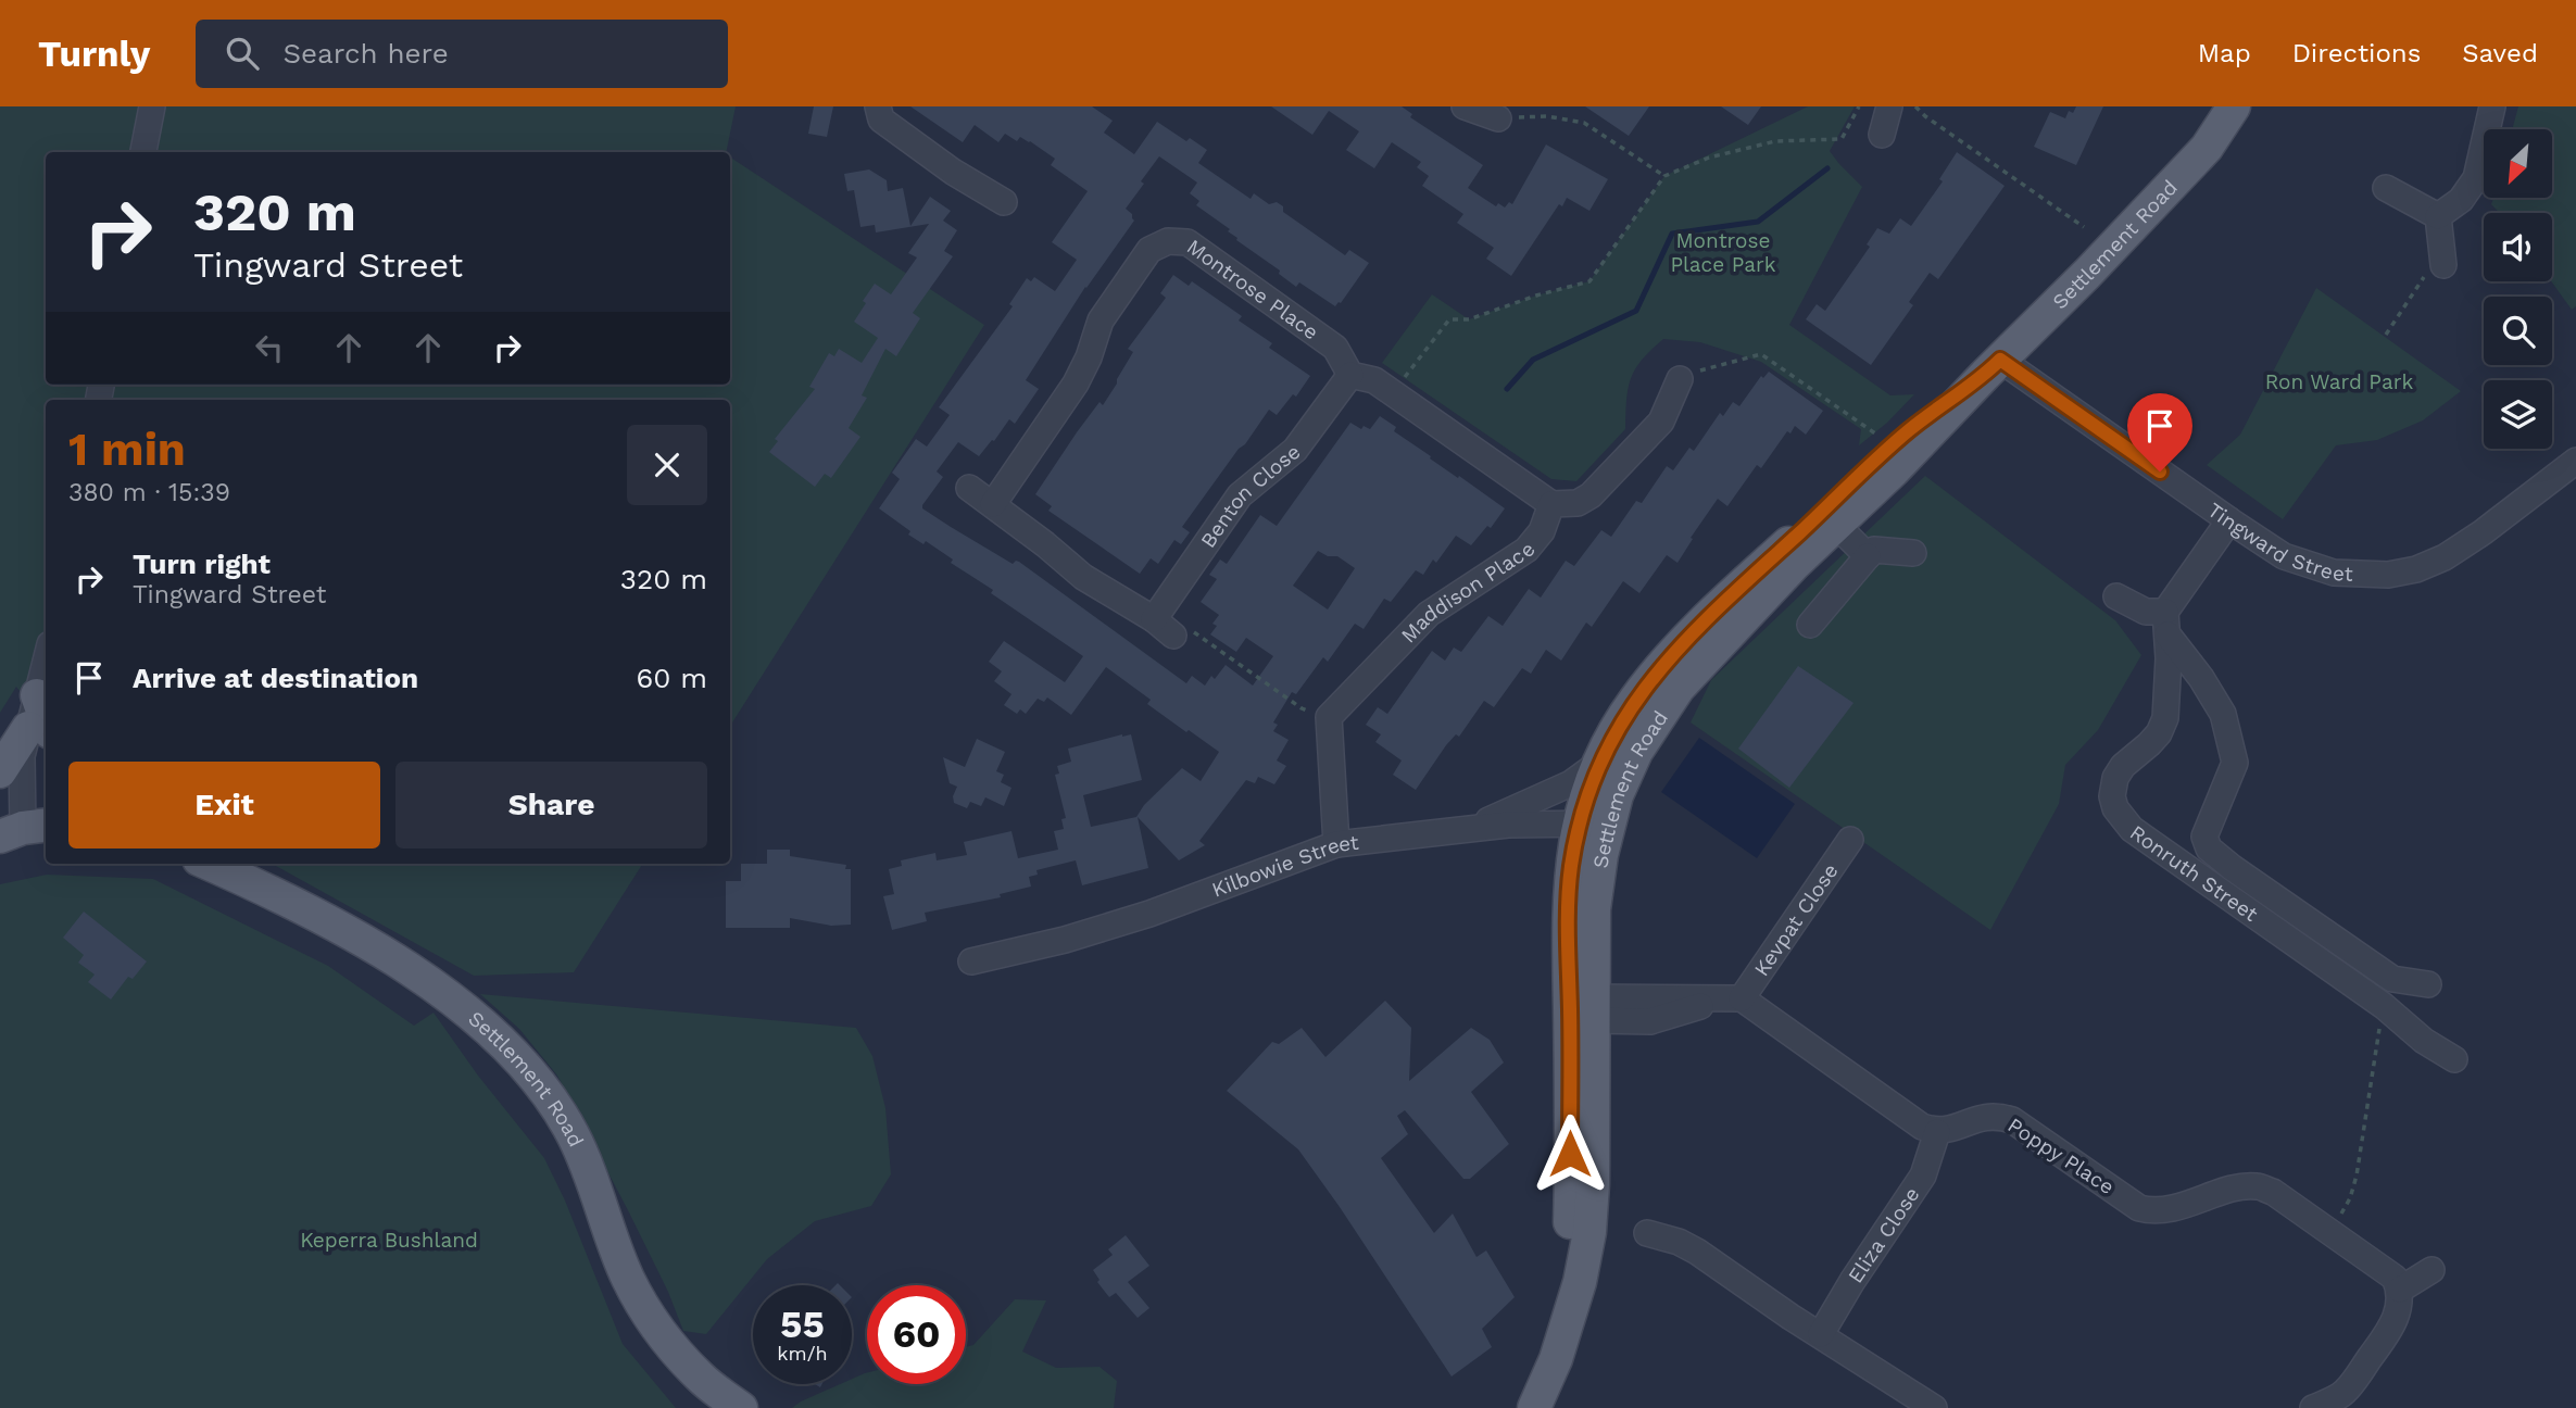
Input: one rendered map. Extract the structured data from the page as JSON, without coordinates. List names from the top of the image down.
{
  "streets": {
    "main road": ["Settlement Road"],
    "street": [
      "Montrose Place",
      "Benton Close",
      "Tingward Street",
      "Maddison Place",
      "Kilbowie Street",
      "Ronruth Street",
      "Kevpat Close",
      "Poppy Place",
      "Eliza Close"
    ]
  },
  "crossings": [
    ["Settlement Road", "Tingward Street"],
    ["Settlement Road", "Kilbowie Street"],
    ["Montrose Place", "Benton Close"],
    ["Poppy Place", "Eliza Close"]
  ],
  "parks": ["Montrose Place Park", "Ron Ward Park", "Keperra Bushland"],
  "north": "bottom left",
  "page": {
    "header": "Turnly",
    "search": "Search here",
    "nav": ["Map", "Directions", "Saved"],
    "turn": ["320 m", "Tingward Street"],
    "heading": ["1 min", "380 m · 15:39"],
    "list": [
      {
        "name": "Turn right",
        "note": "Tingward Street",
        "value": "320 m"
      },
      {
        "name": "Arrive at destination",
        "value": "60 m"
      }
    ],
    "buttons": ["Exit", "Share"],
    "speed": "55 km/h",
    "limit": "60"
  }
}
